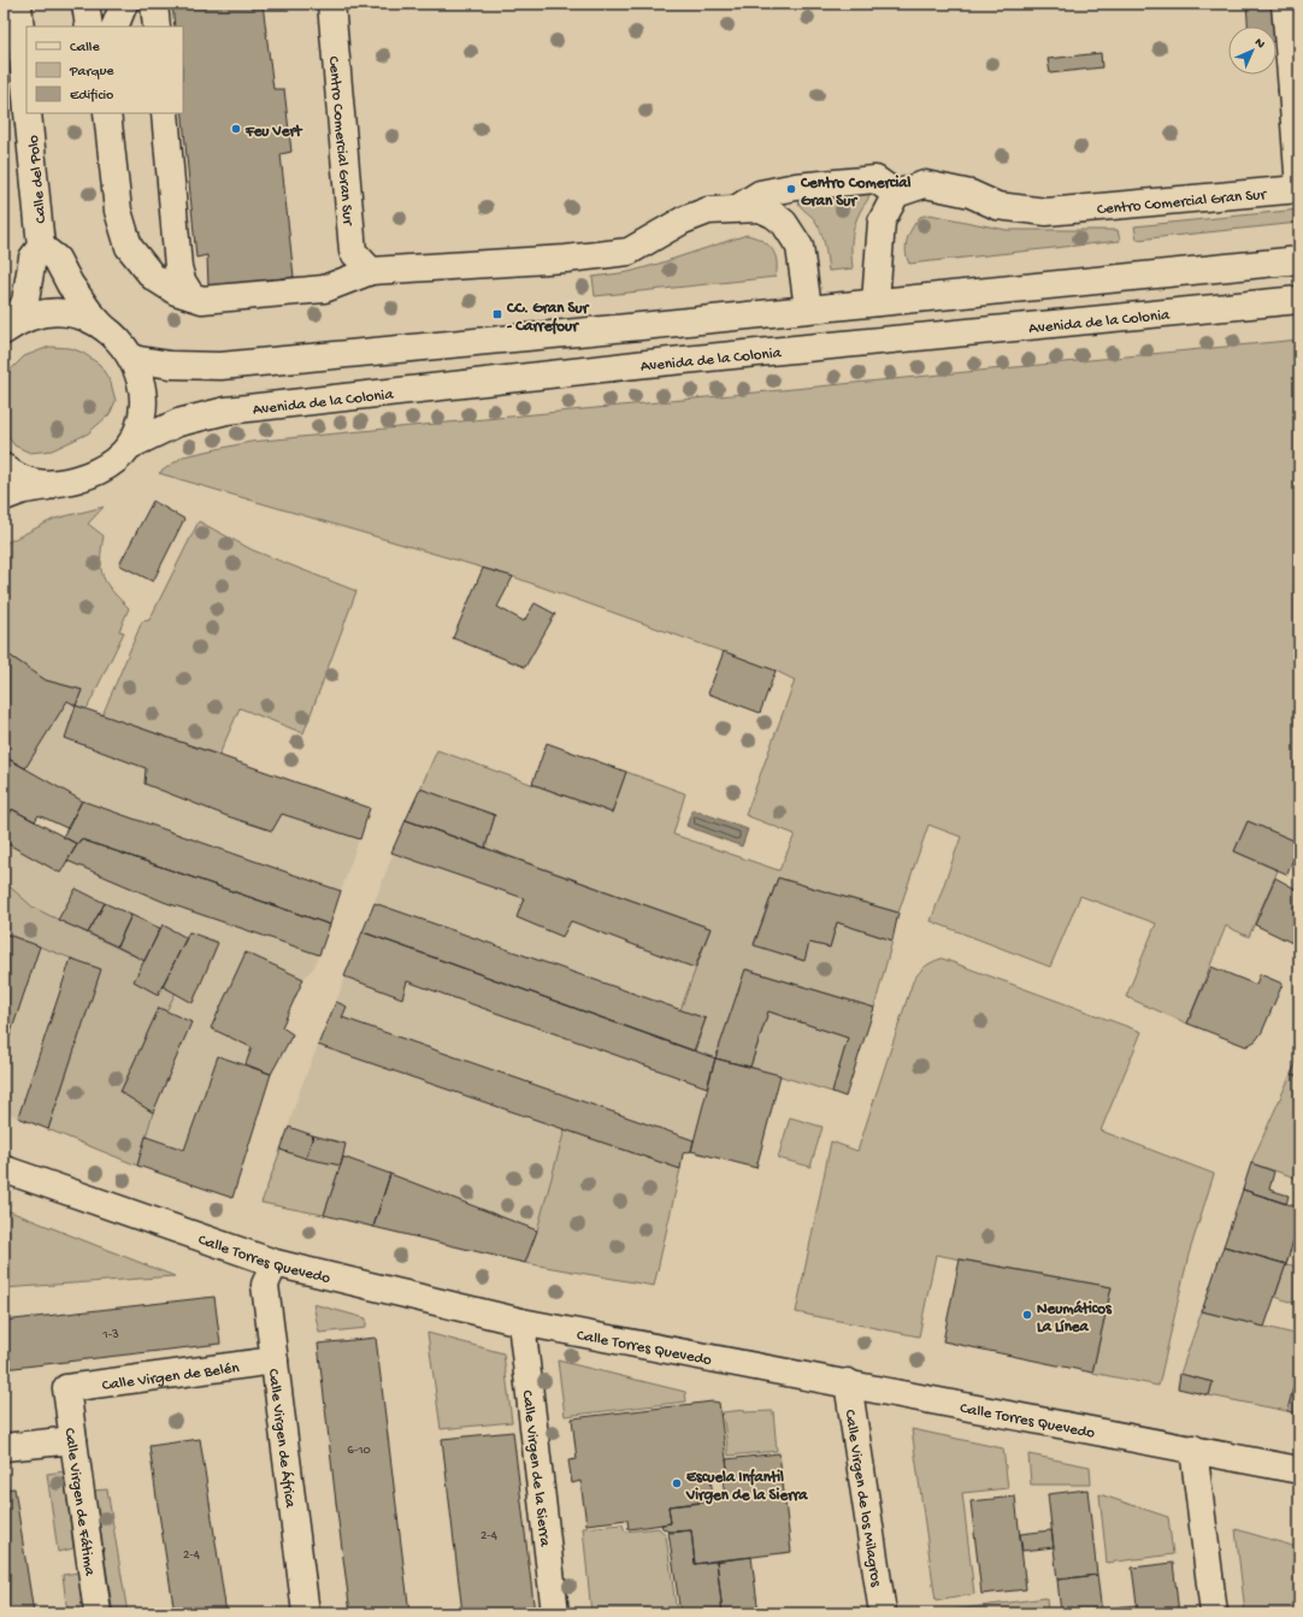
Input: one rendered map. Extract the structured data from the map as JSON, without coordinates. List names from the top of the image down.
{
  "streets": {
    "street": [
      "Centro Comercial Gran Sur",
      "Calle del Polo",
      "Avenida de la Colonia",
      "Calle Torres Quevedo",
      "Calle Virgen de Belén",
      "Calle Virgen de África",
      "Calle Virgen de la Sierra",
      "Calle Virgen de los Milagros",
      "Calle Virgen de Fátima"
    ]
  },
  "crossings": [
    ["Calle Torres Quevedo", "Calle Virgen de África"],
    ["Calle Torres Quevedo", "Calle Virgen de la Sierra"],
    ["Calle Torres Quevedo", "Calle Virgen de los Milagros"],
    ["Calle Virgen de Belén", "Calle Virgen de África"],
    ["Calle Virgen de Belén", "Calle Virgen de Fátima"]
  ],
  "places": {
    "other": [
      "Feu Vert",
      "Centro Comercial Gran Sur",
      "Neumáticos La Línea",
      "Escuela Infantil Virgen de la Sierra"
    ],
    "transit": ["CC. Gran Sur - Carrefour"]
  },
  "house_numbers": [
    "1-3",
    "6-10",
    "2-4",
    "2-4"
  ],
  "legend": ["Calle", "Parque", "Edificio"],
  "north": "top right"
}
